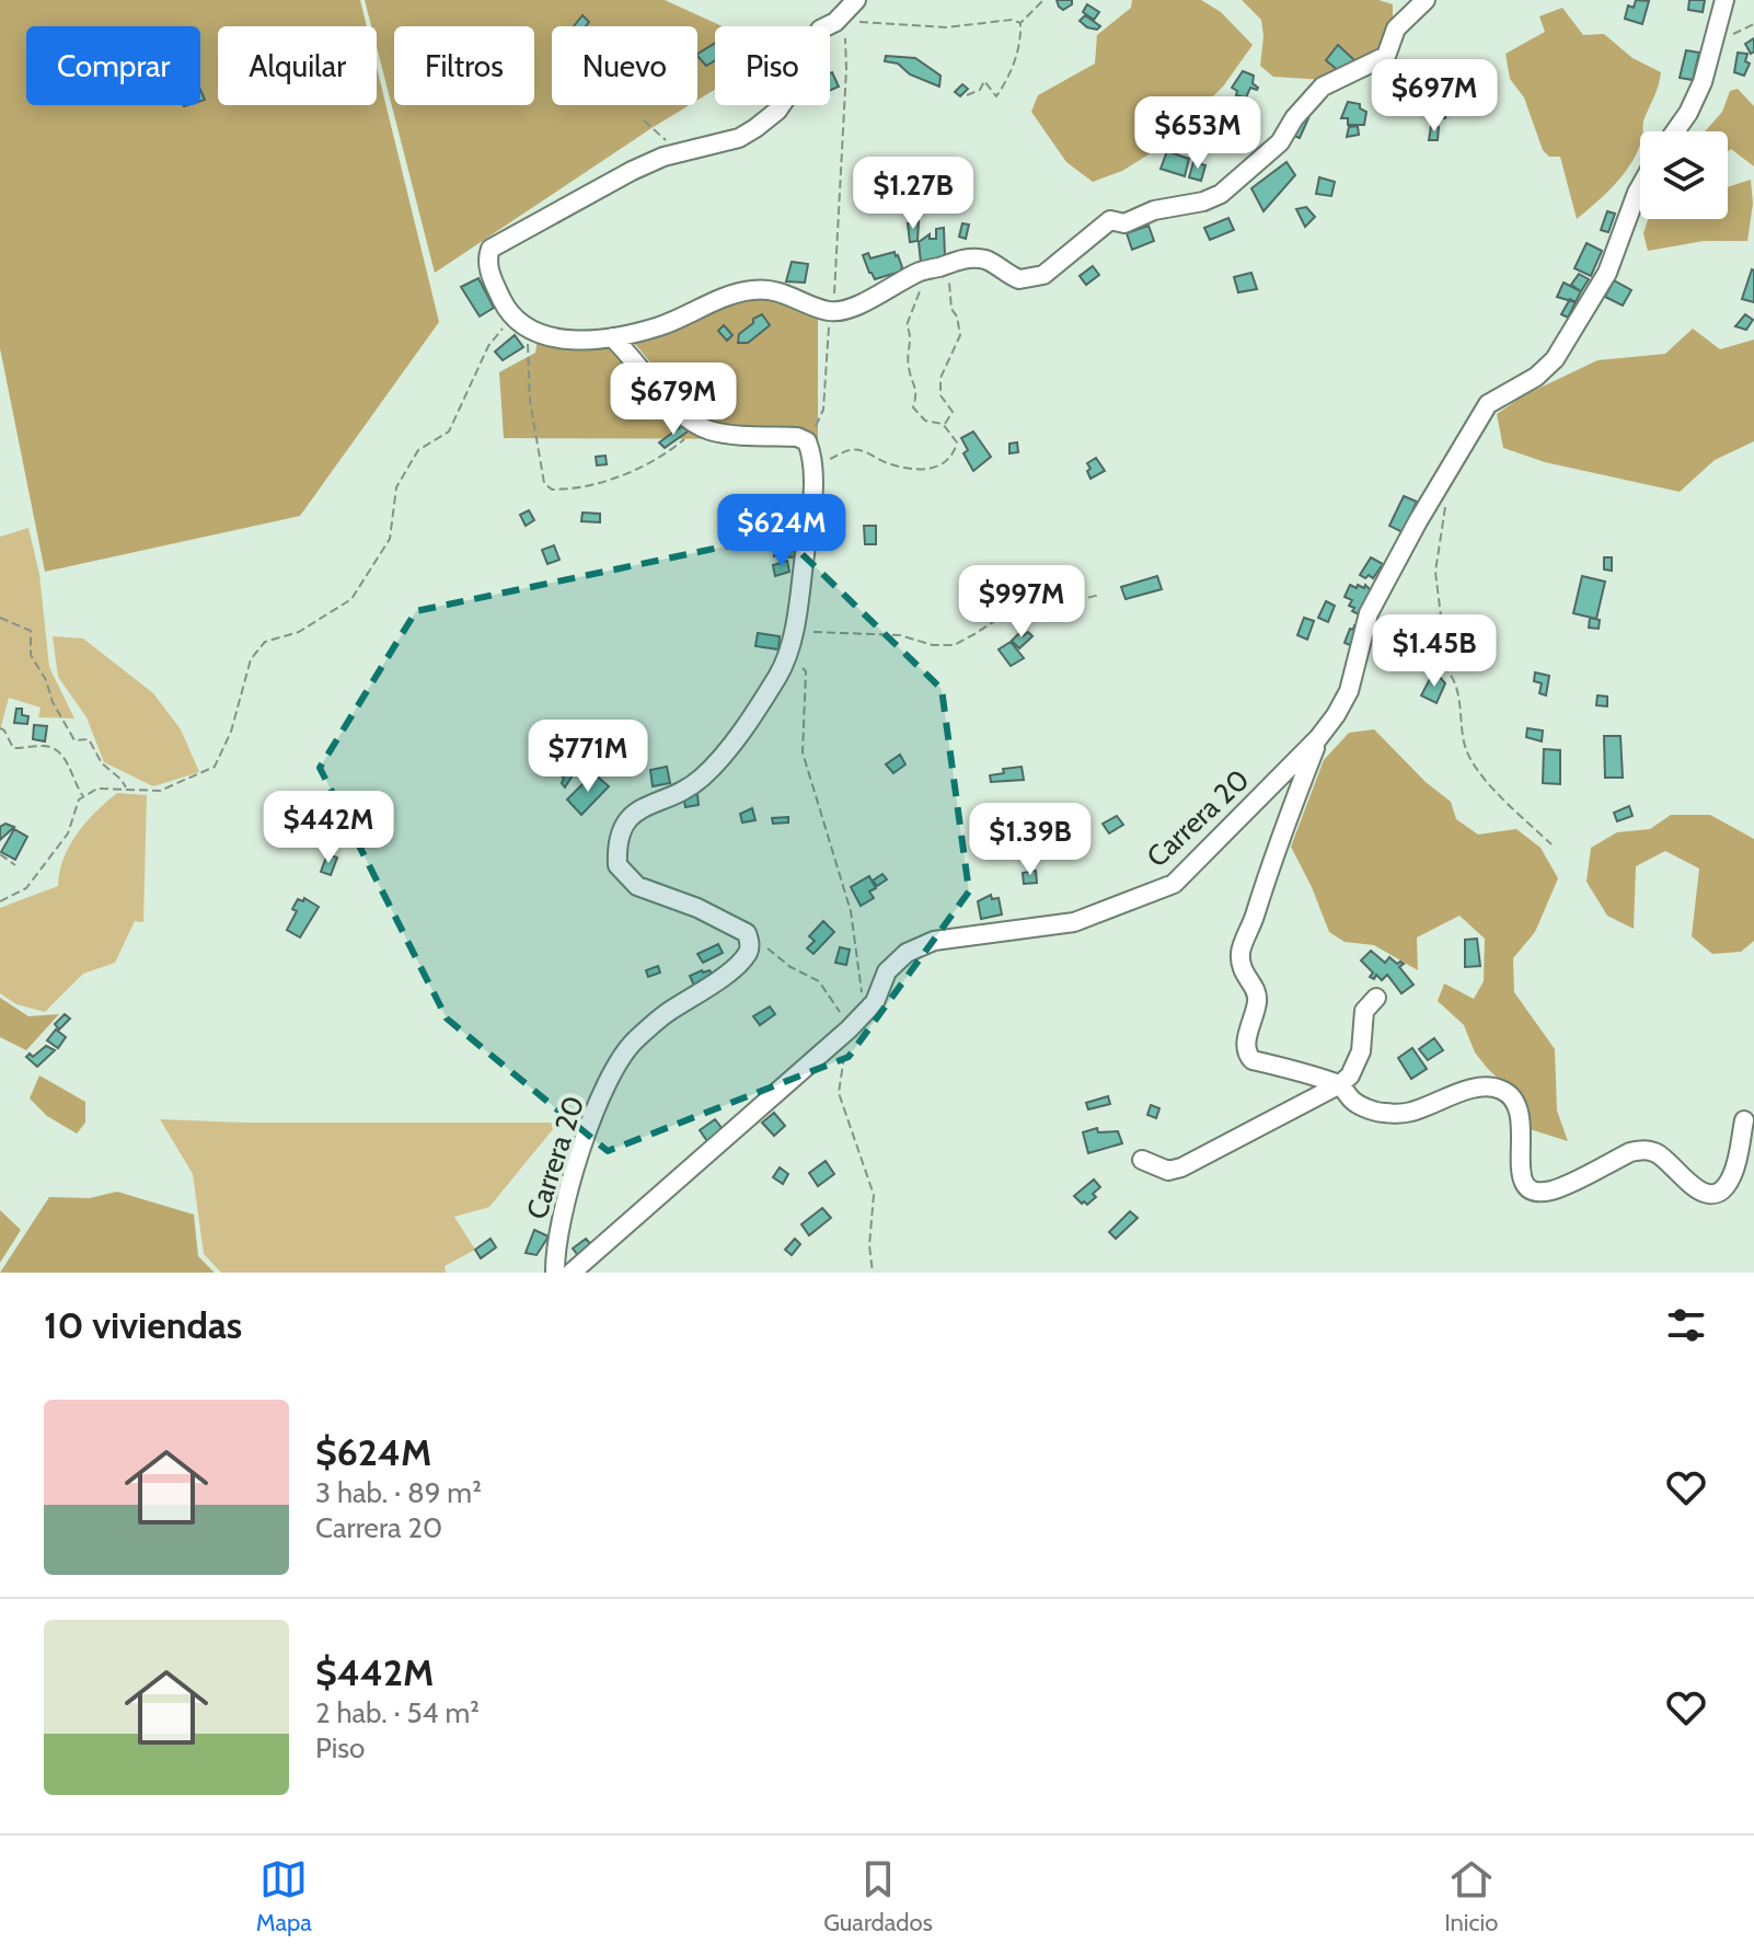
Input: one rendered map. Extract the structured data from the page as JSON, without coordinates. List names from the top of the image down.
{
  "streets": {
    "street": ["Carrera 20"]
  },
  "page": {
    "chip": [
      "Comprar",
      "Alquilar",
      "Filtros",
      "Nuevo",
      "Piso"
    ],
    "price": [
      "$697M",
      "$653M",
      "$1.27B",
      "$679M",
      "$624M",
      "$997M",
      "$1.45B",
      "$771M",
      "$442M",
      "$1.39B"
    ],
    "heading": "10 viviendas",
    "list": [
      {
        "name": "$624M",
        "note": "3 hab. · 89 m² · Carrera 20"
      },
      {
        "name": "$442M",
        "note": "2 hab. · 54 m² · Piso"
      }
    ],
    "tabs": ["Mapa", "Guardados", "Inicio"]
  }
}
